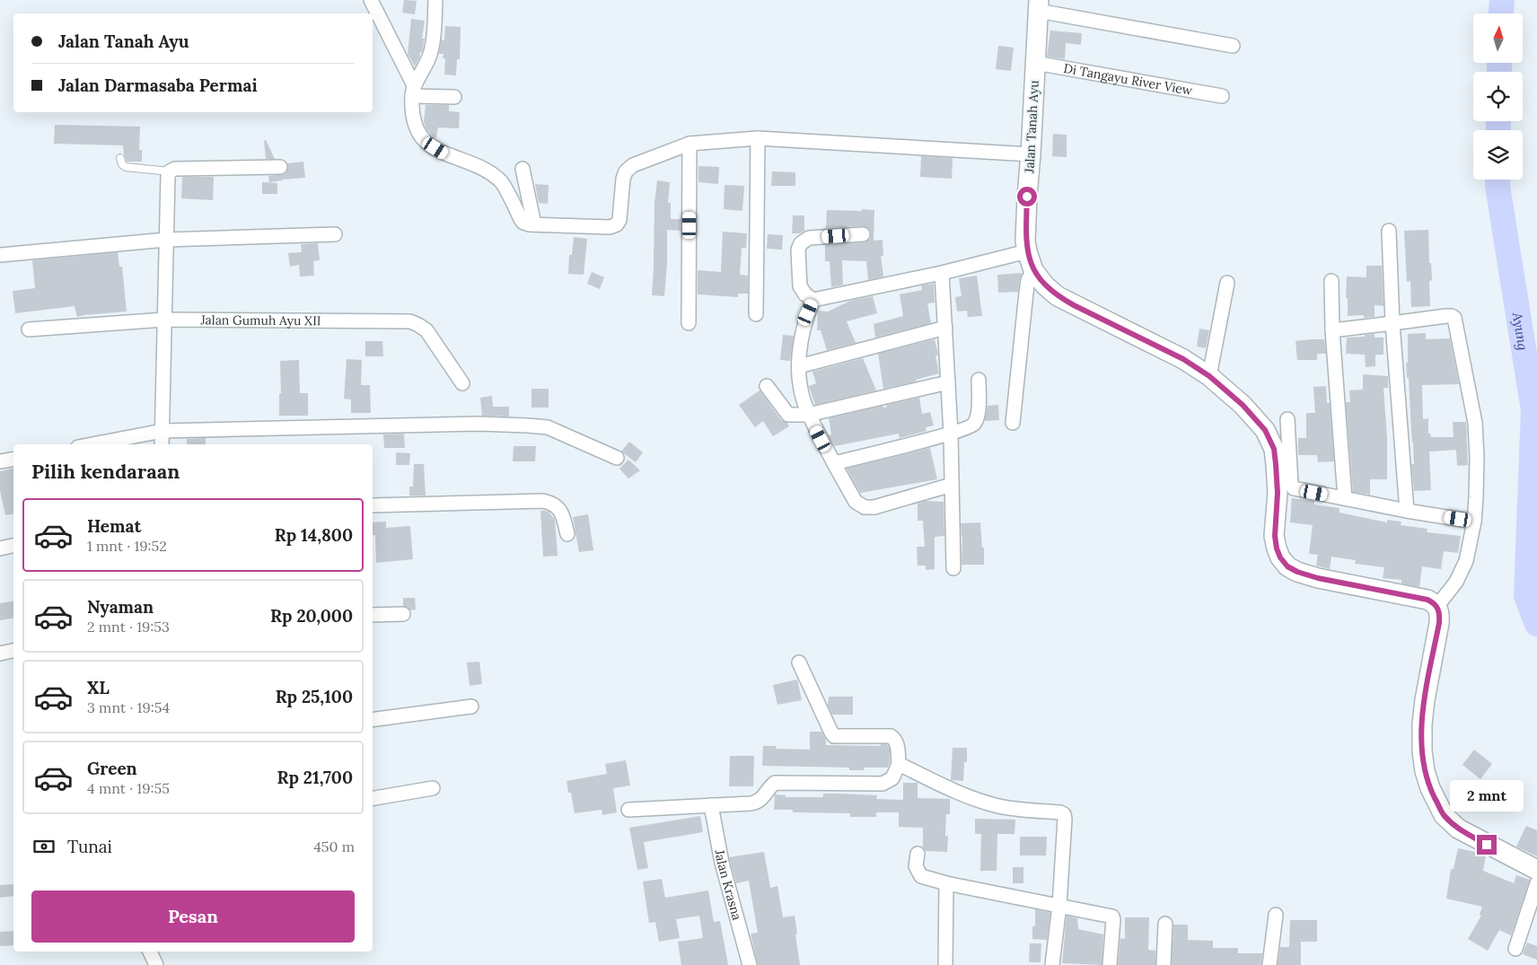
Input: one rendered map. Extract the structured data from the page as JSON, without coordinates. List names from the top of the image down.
{
  "streets": {
    "street": [
      "Di Tangayu River View",
      "Jalan Tanah Ayu",
      "Jalan Gumuh Ayu XII",
      "Jalan Krasna"
    ]
  },
  "crossings": [
    ["Di Tangayu River View", "Jalan Tanah Ayu"]
  ],
  "water": ["Ayung"],
  "north": "top",
  "page": {
    "banner": ["Jalan Tanah Ayu", "Jalan Darmasaba Permai"],
    "heading": "Pilih kendaraan",
    "list": [
      {
        "name": "Hemat",
        "note": "1 mnt · 19:52",
        "value": "Rp 14,800"
      },
      {
        "name": "Nyaman",
        "note": "2 mnt · 19:53",
        "value": "Rp 20,000"
      },
      {
        "name": "XL",
        "note": "3 mnt · 19:54",
        "value": "Rp 25,100"
      },
      {
        "name": "Green",
        "note": "4 mnt · 19:55",
        "value": "Rp 21,700"
      }
    ],
    "bubble": "2 mnt",
    "pay": ["Tunai", "450 m"],
    "buttons": "Pesan"
  }
}
